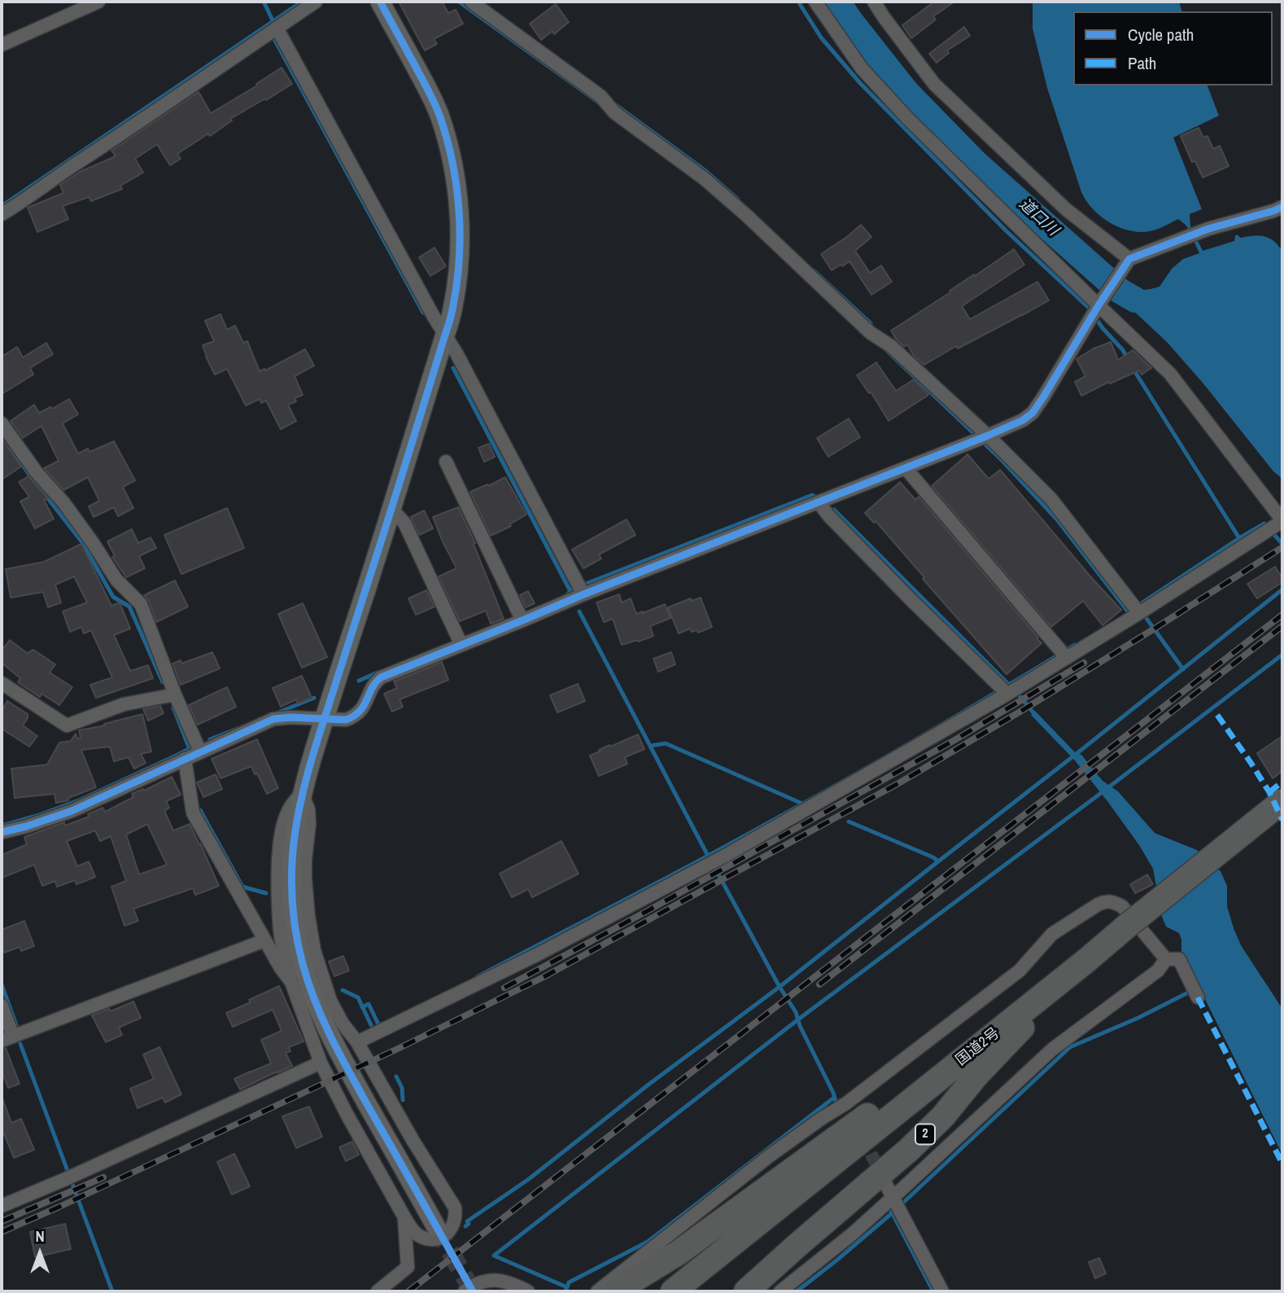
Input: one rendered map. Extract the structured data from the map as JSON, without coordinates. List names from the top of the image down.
{
  "streets": {
    "highway": ["国道2号", "2"]
  },
  "crossings": [
    ["国道2号", "2"]
  ],
  "water": ["道口川"],
  "legend": ["Cycle path", "Path"],
  "north": "top"
}
